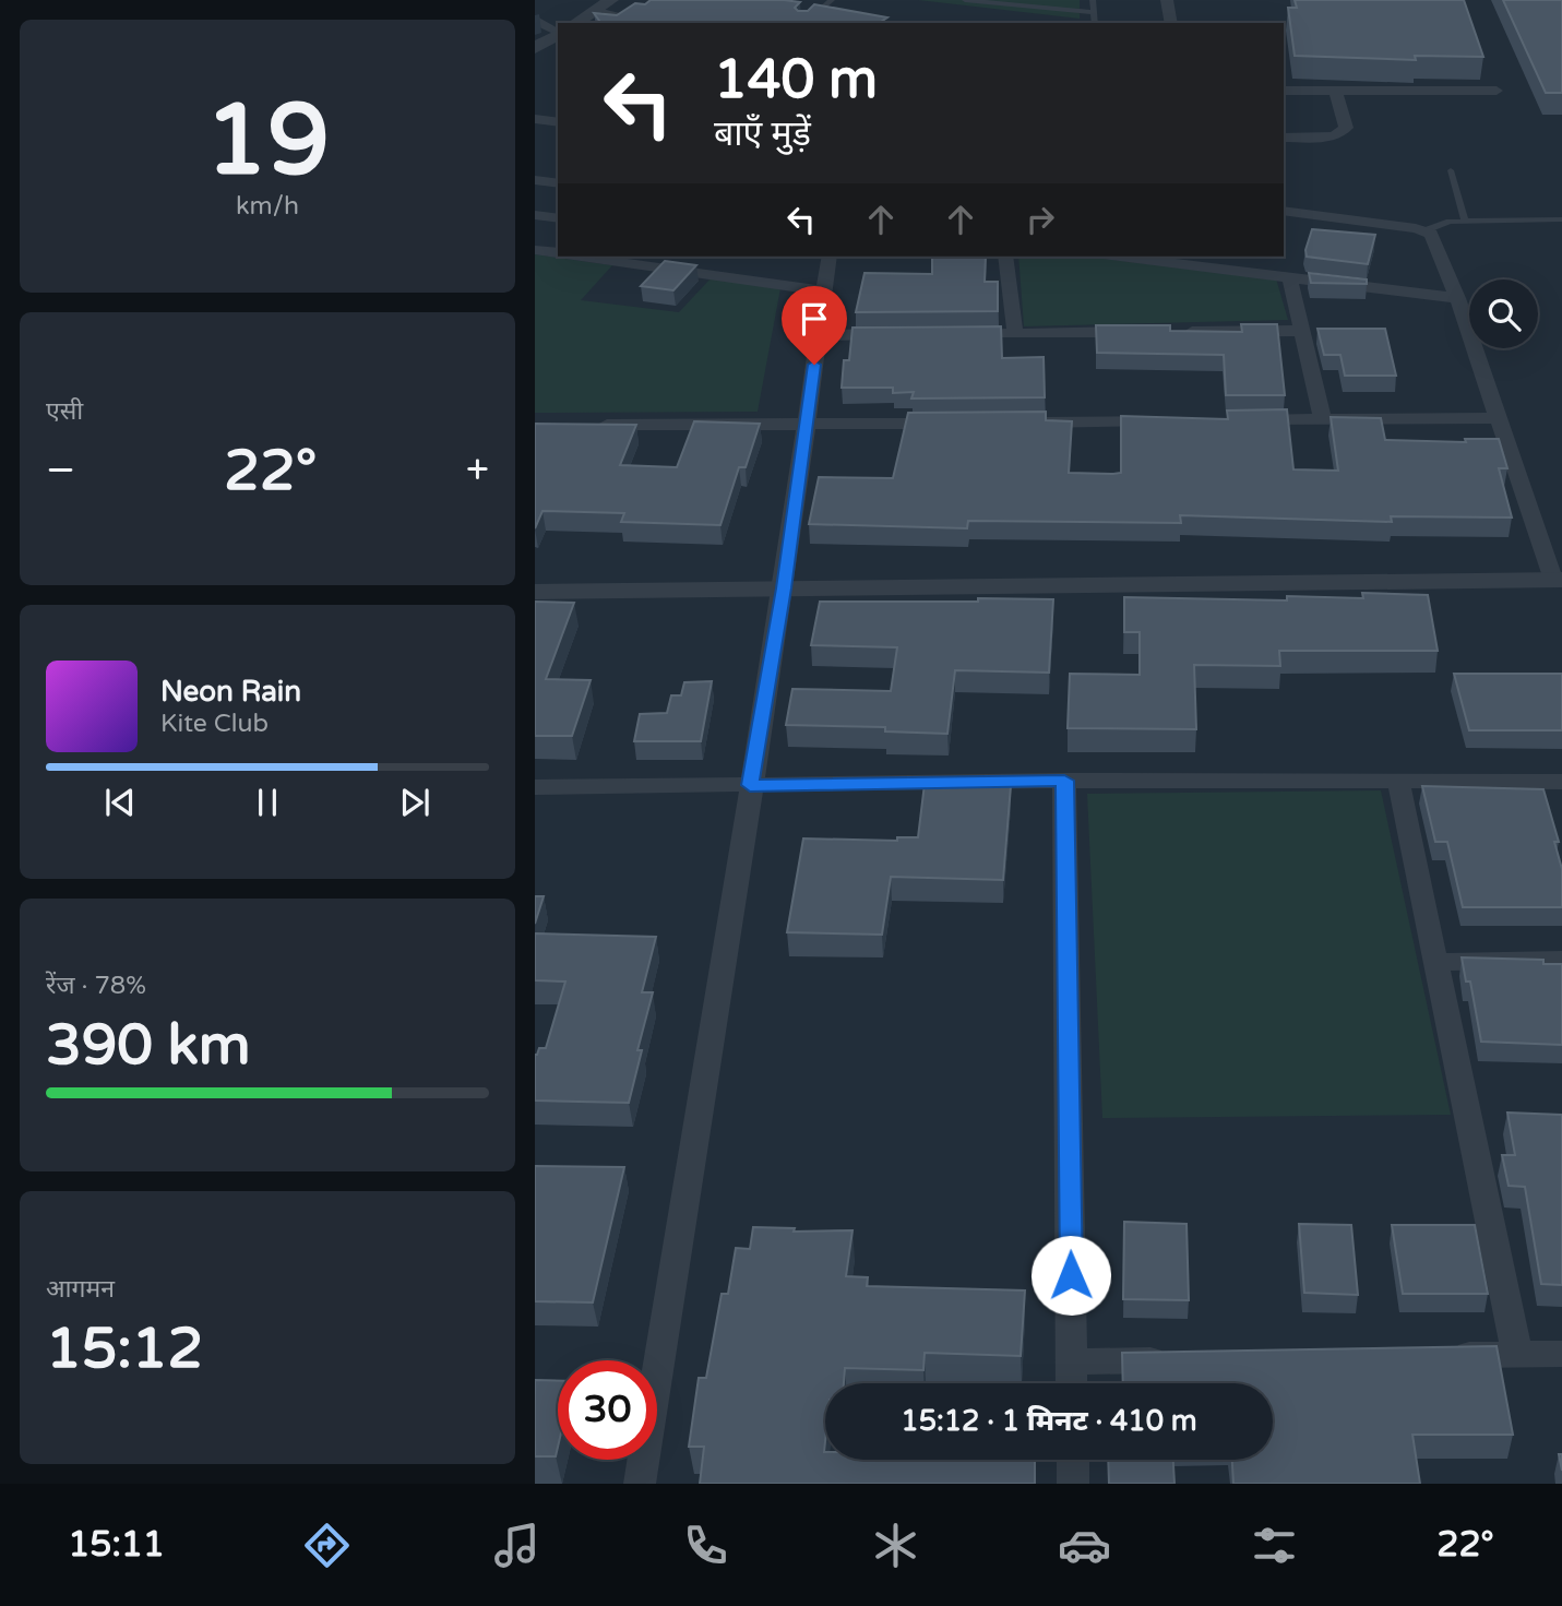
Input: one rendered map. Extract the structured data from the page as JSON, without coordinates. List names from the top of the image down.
{
  "page": {
    "tile": [
      ["19", "km/h"],
      "एसी",
      ["रेंज · 78%", "390 km"],
      ["आगमन", "15:12"]
    ],
    "turn": ["140 m", "बाएँ मुड़ें"],
    "heat": ["−", "22°", "+"],
    "song": ["Neon Rain", "Kite Club"],
    "limit": "30",
    "trip": "15:12 · 1 मिनट · 410 m",
    "tabs": ["15:11", "22°"]
  }
}
